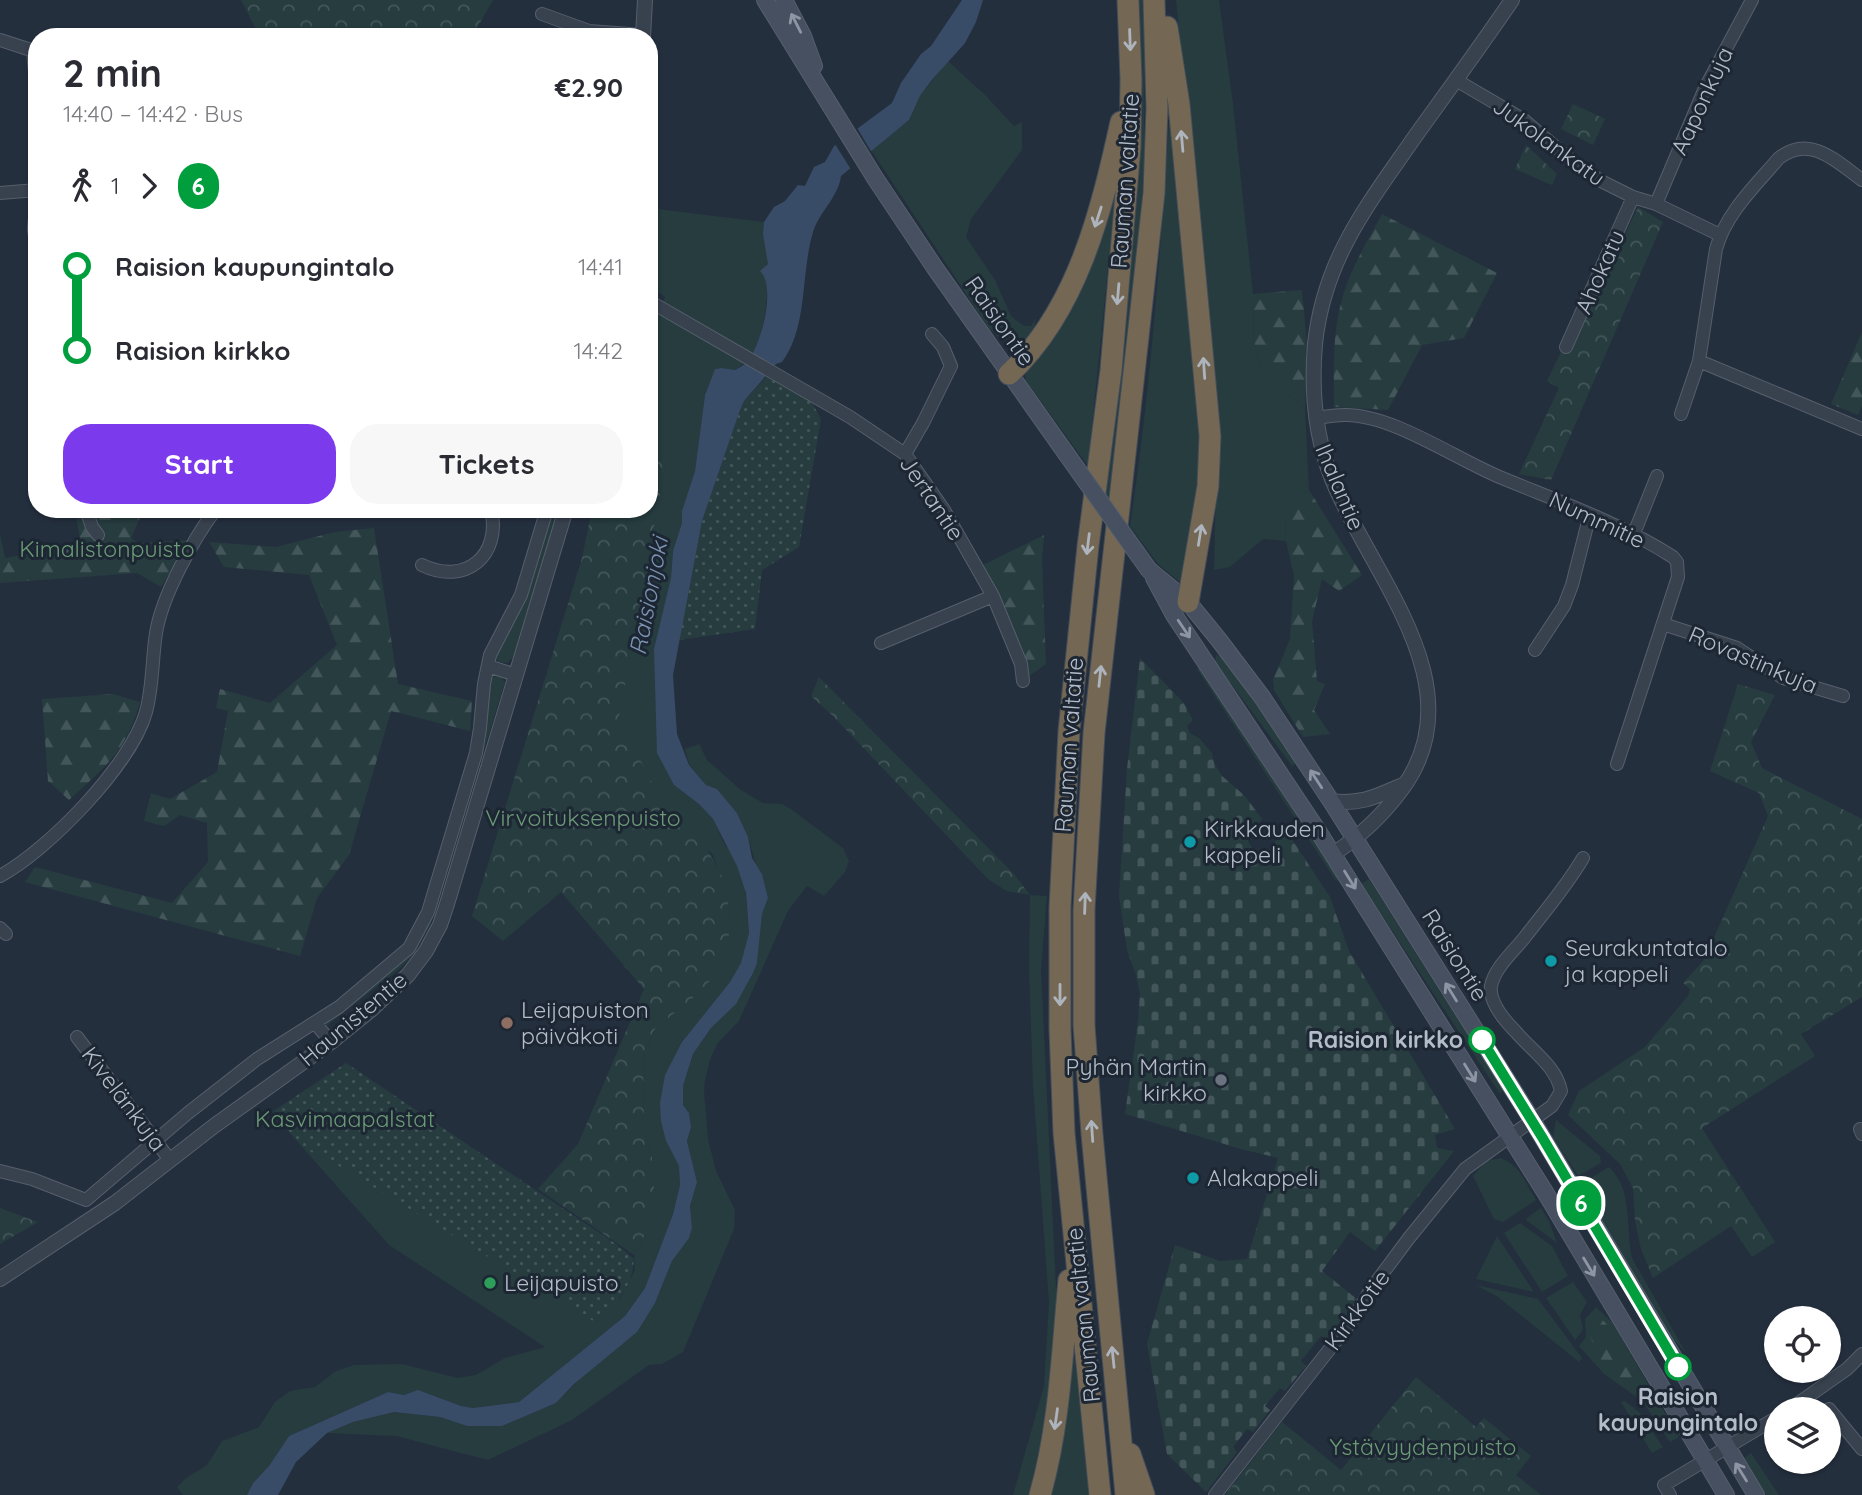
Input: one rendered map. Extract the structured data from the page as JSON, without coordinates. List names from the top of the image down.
{
  "streets": {
    "highway": ["Rauman valtatie"],
    "main road": ["Raisiontie"],
    "street": [
      "Aaponkuja",
      "Jukolankatu",
      "Ahokatu",
      "Ihalantie",
      "Jertantie",
      "Nummitie",
      "Rovastinkuja",
      "Haunistentie",
      "Kivelänkuja",
      "Kirkkotie"
    ]
  },
  "crossings": [
    ["Aaponkuja", "Jukolankatu"],
    ["Jukolankatu", "Ahokatu"],
    ["Jukolankatu", "Ihalantie"],
    ["Raisiontie", "Ihalantie"],
    ["Raisiontie", "Kirkkotie"],
    ["Ihalantie", "Nummitie"],
    ["Nummitie", "Rovastinkuja"],
    ["Haunistentie", "Kivelänkuja"]
  ],
  "water": ["Raisionjoki"],
  "parks": [
    "Kimalistonpuisto",
    "Virvoituksenpuisto",
    "Kasvimaapalstat",
    "Ystävyydenpuisto"
  ],
  "places": [
    "Kirkkauden kappeli",
    "Seurakuntatalo ja kappeli",
    "Leijapuiston päiväkoti",
    "Raision kirkko",
    "Pyhän Martin kirkko",
    "Alakappeli",
    "Leijapuisto",
    "Raision kaupungintalo"
  ],
  "lines": ["bus line 6"],
  "page": {
    "on_map": "6",
    "heading": ["2 min", "14:40 – 14:42 · Bus", "€2.90"],
    "legs": ["1", "6"],
    "list": [
      {
        "name": "Raision kaupungintalo",
        "value": "14:41"
      },
      {
        "name": "Raision kirkko",
        "value": "14:42"
      }
    ],
    "buttons": ["Start", "Tickets"]
  }
}
